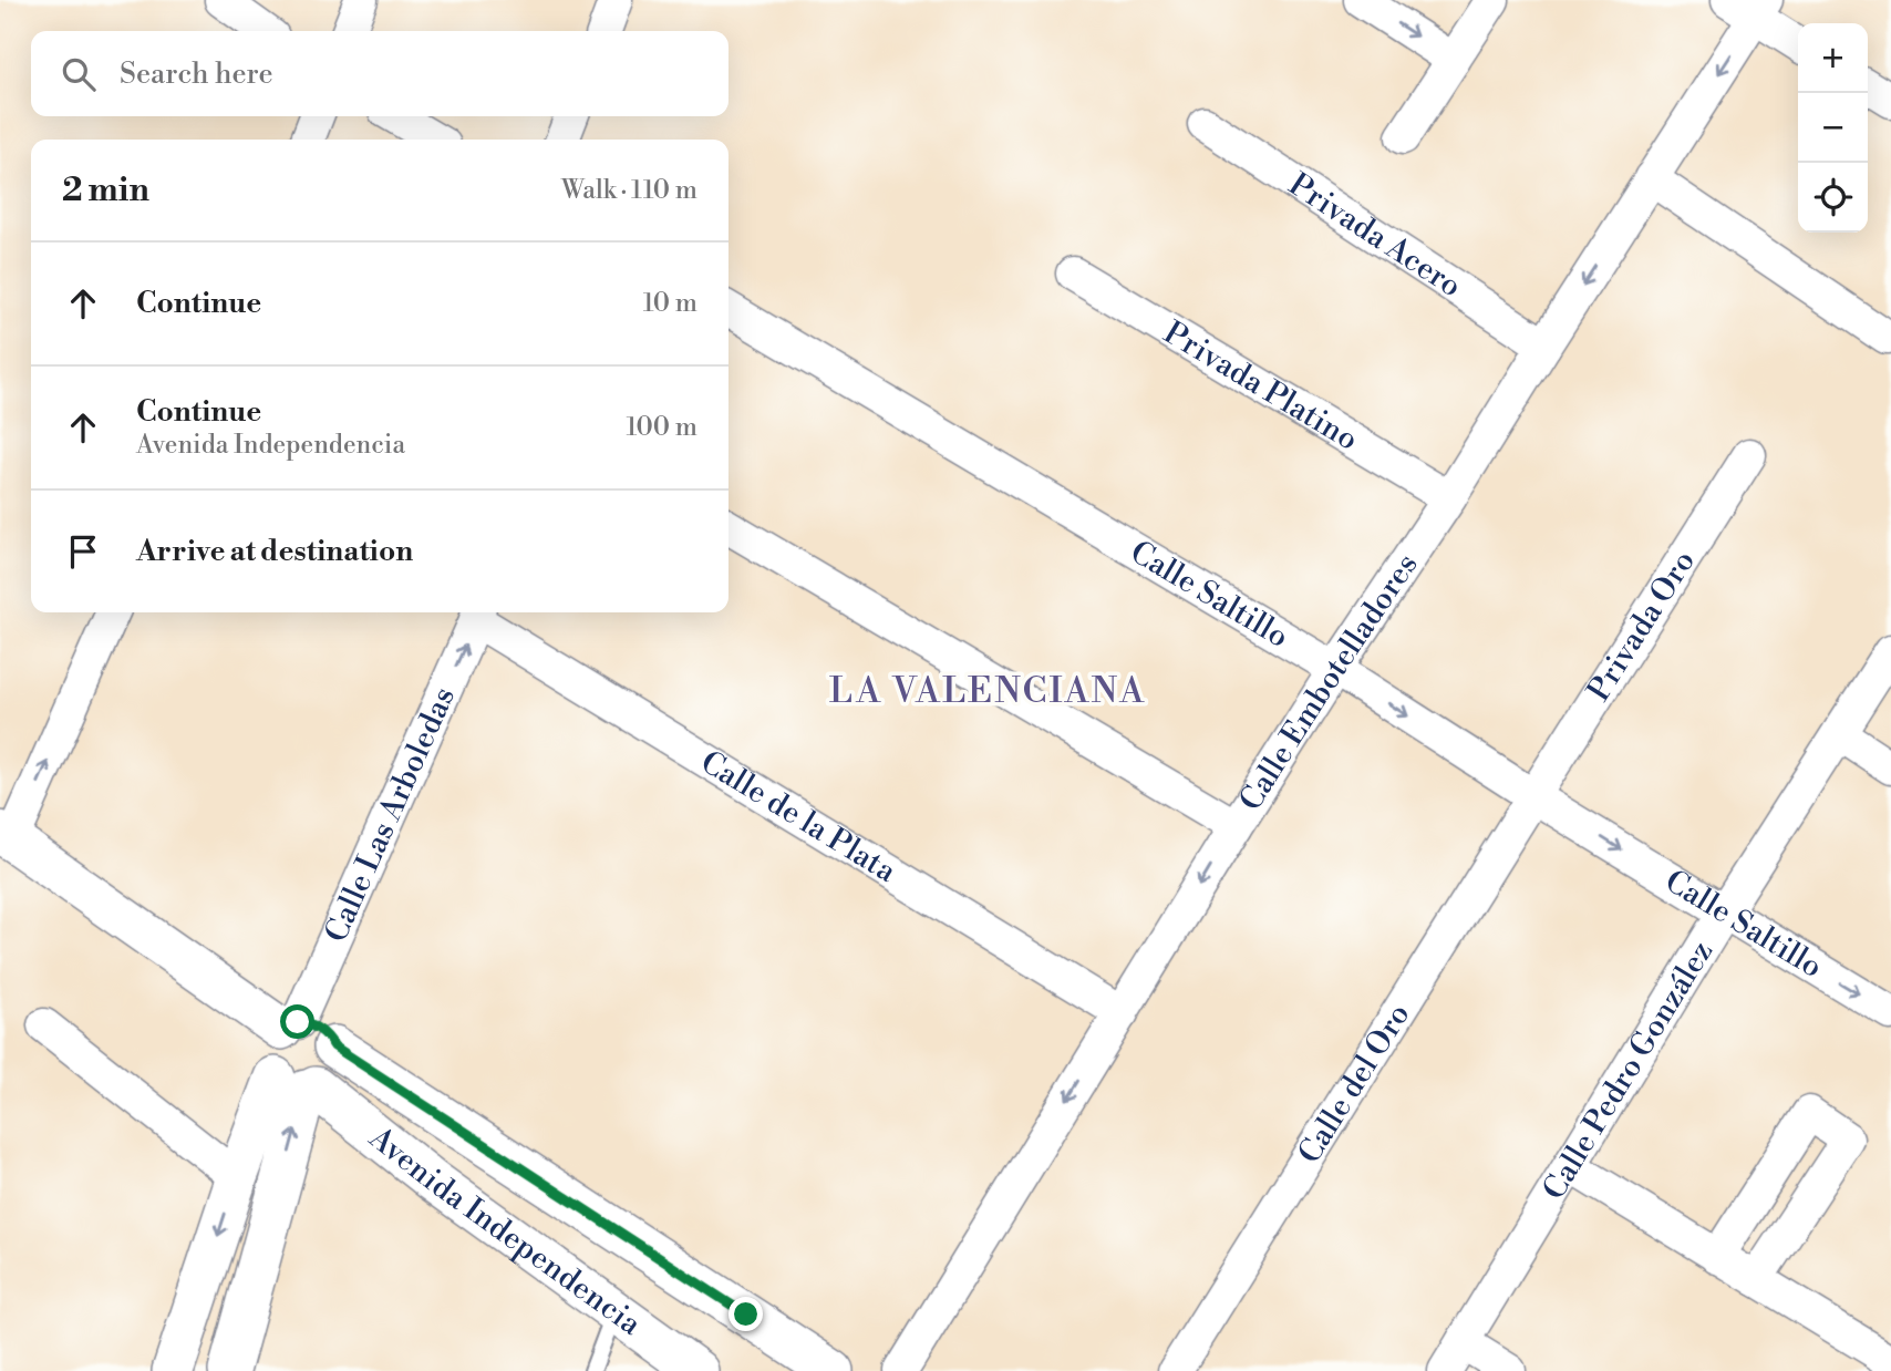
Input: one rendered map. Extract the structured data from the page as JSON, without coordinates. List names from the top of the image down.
{
  "streets": {
    "street": [
      "Privada Acero",
      "Privada Platino",
      "Calle Saltillo",
      "Privada Oro",
      "Calle Embotelladores",
      "Calle Las Arboledas",
      "Calle de la Plata",
      "Calle Pedro González",
      "Calle del Oro",
      "Avenida Independencia"
    ]
  },
  "crossings": [
    ["Privada Acero", "Calle Embotelladores"],
    ["Privada Platino", "Calle Embotelladores"],
    ["Calle Saltillo", "Privada Oro"],
    ["Calle Saltillo", "Calle Embotelladores"],
    ["Calle Saltillo", "Calle Pedro González"],
    ["Calle Saltillo", "Calle del Oro"],
    ["Privada Oro", "Calle del Oro"],
    ["Calle Embotelladores", "Calle de la Plata"],
    ["Calle Las Arboledas", "Calle de la Plata"],
    ["Calle Las Arboledas", "Avenida Independencia"]
  ],
  "one_way": ["Calle Saltillo", "Calle Embotelladores", "Calle Las Arboledas"],
  "districts": ["LA VALENCIANA"],
  "page": {
    "map_buttons": ["+", "−"],
    "search": "Search here",
    "heading": ["2 min", "Walk · 110 m"],
    "list": [
      ["Continue", "10 m"],
      ["Continue", "Avenida Independencia", "100 m"],
      "Arrive at destination"
    ]
  }
}
